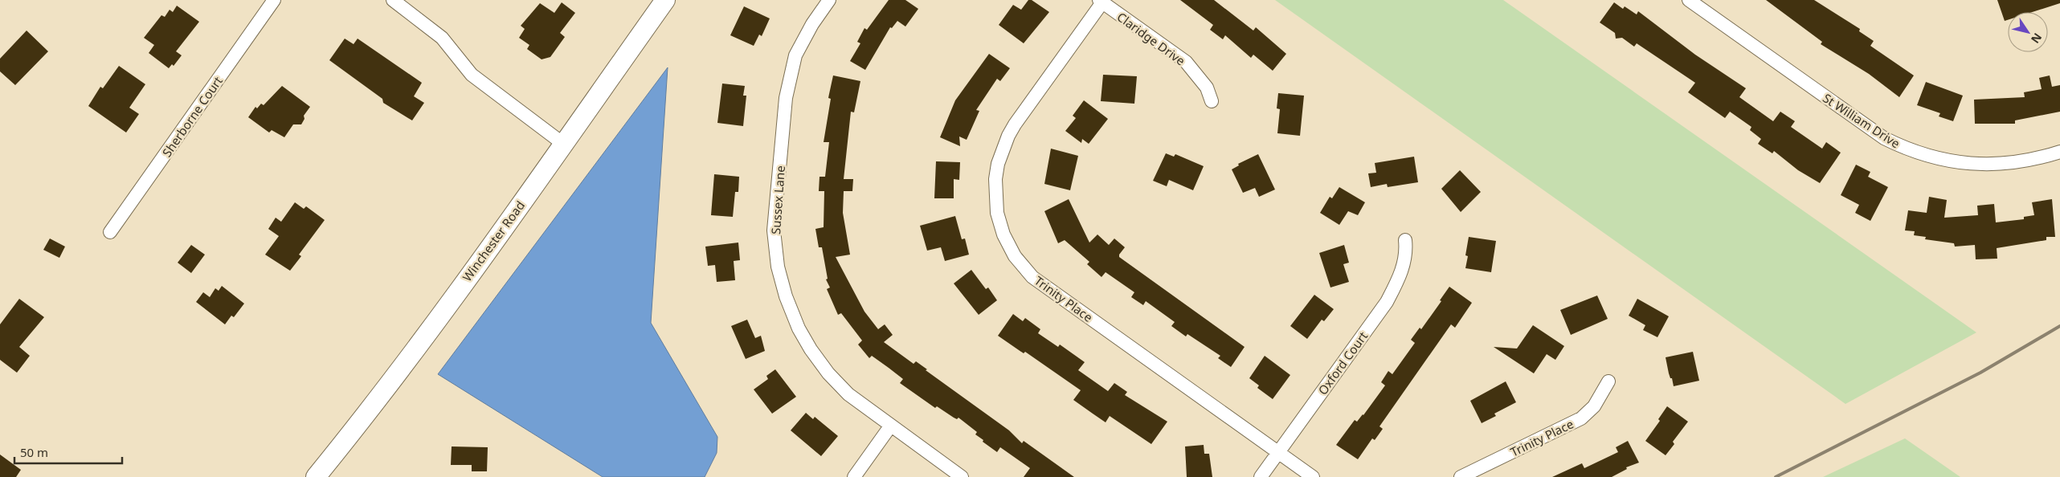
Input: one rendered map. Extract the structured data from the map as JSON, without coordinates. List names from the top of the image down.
{
  "streets": {
    "main road": ["Winchester Road"],
    "street": [
      "Claridge Drive",
      "Sherborne Court",
      "St William Drive",
      "Sussex Lane",
      "Trinity Place",
      "Oxford Court"
    ]
  },
  "crossings": [
    ["Claridge Drive", "Trinity Place"],
    ["Trinity Place", "Oxford Court"]
  ],
  "scale_bar": "50 m",
  "north": "bottom right"
}
